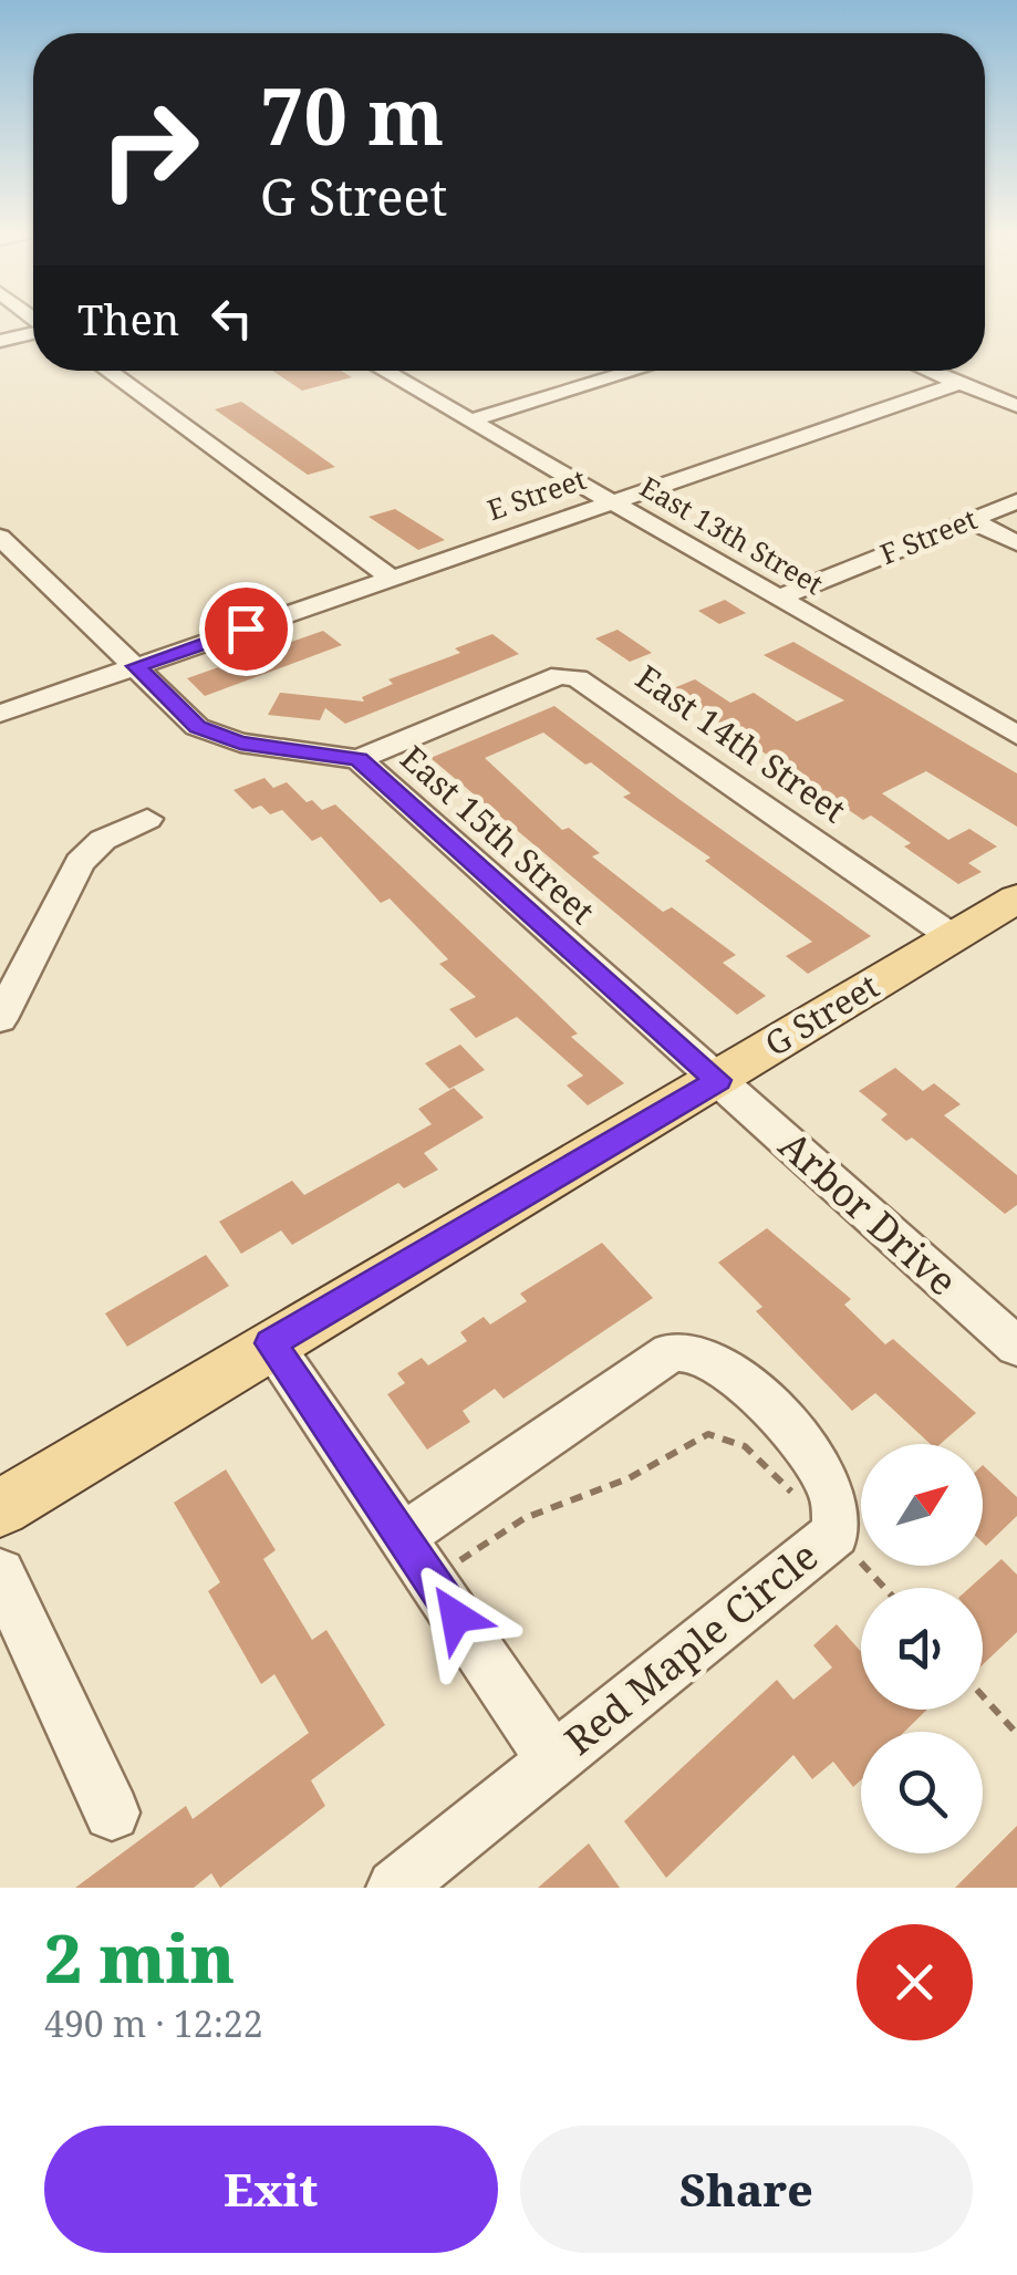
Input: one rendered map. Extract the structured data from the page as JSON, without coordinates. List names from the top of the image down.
{
  "streets": {
    "main road": ["G Street"],
    "street": [
      "E Street",
      "East 13th Street",
      "F Street",
      "East 14th Street",
      "East 15th Street",
      "Arbor Drive",
      "Red Maple Circle"
    ]
  },
  "crossings": [
    ["E Street", "East 13th Street"],
    ["E Street", "East 15th Street"],
    ["East 13th Street", "F Street"],
    ["East 14th Street", "East 15th Street"],
    ["East 14th Street", "G Street"],
    ["East 15th Street", "G Street"],
    ["East 15th Street", "Arbor Drive"],
    ["G Street", "Arbor Drive"]
  ],
  "north": "top right",
  "page": {
    "turn": ["70 m", "G Street"],
    "then": "Then",
    "heading": ["2 min", "490 m · 12:22"],
    "buttons": ["Exit", "Share"]
  }
}
